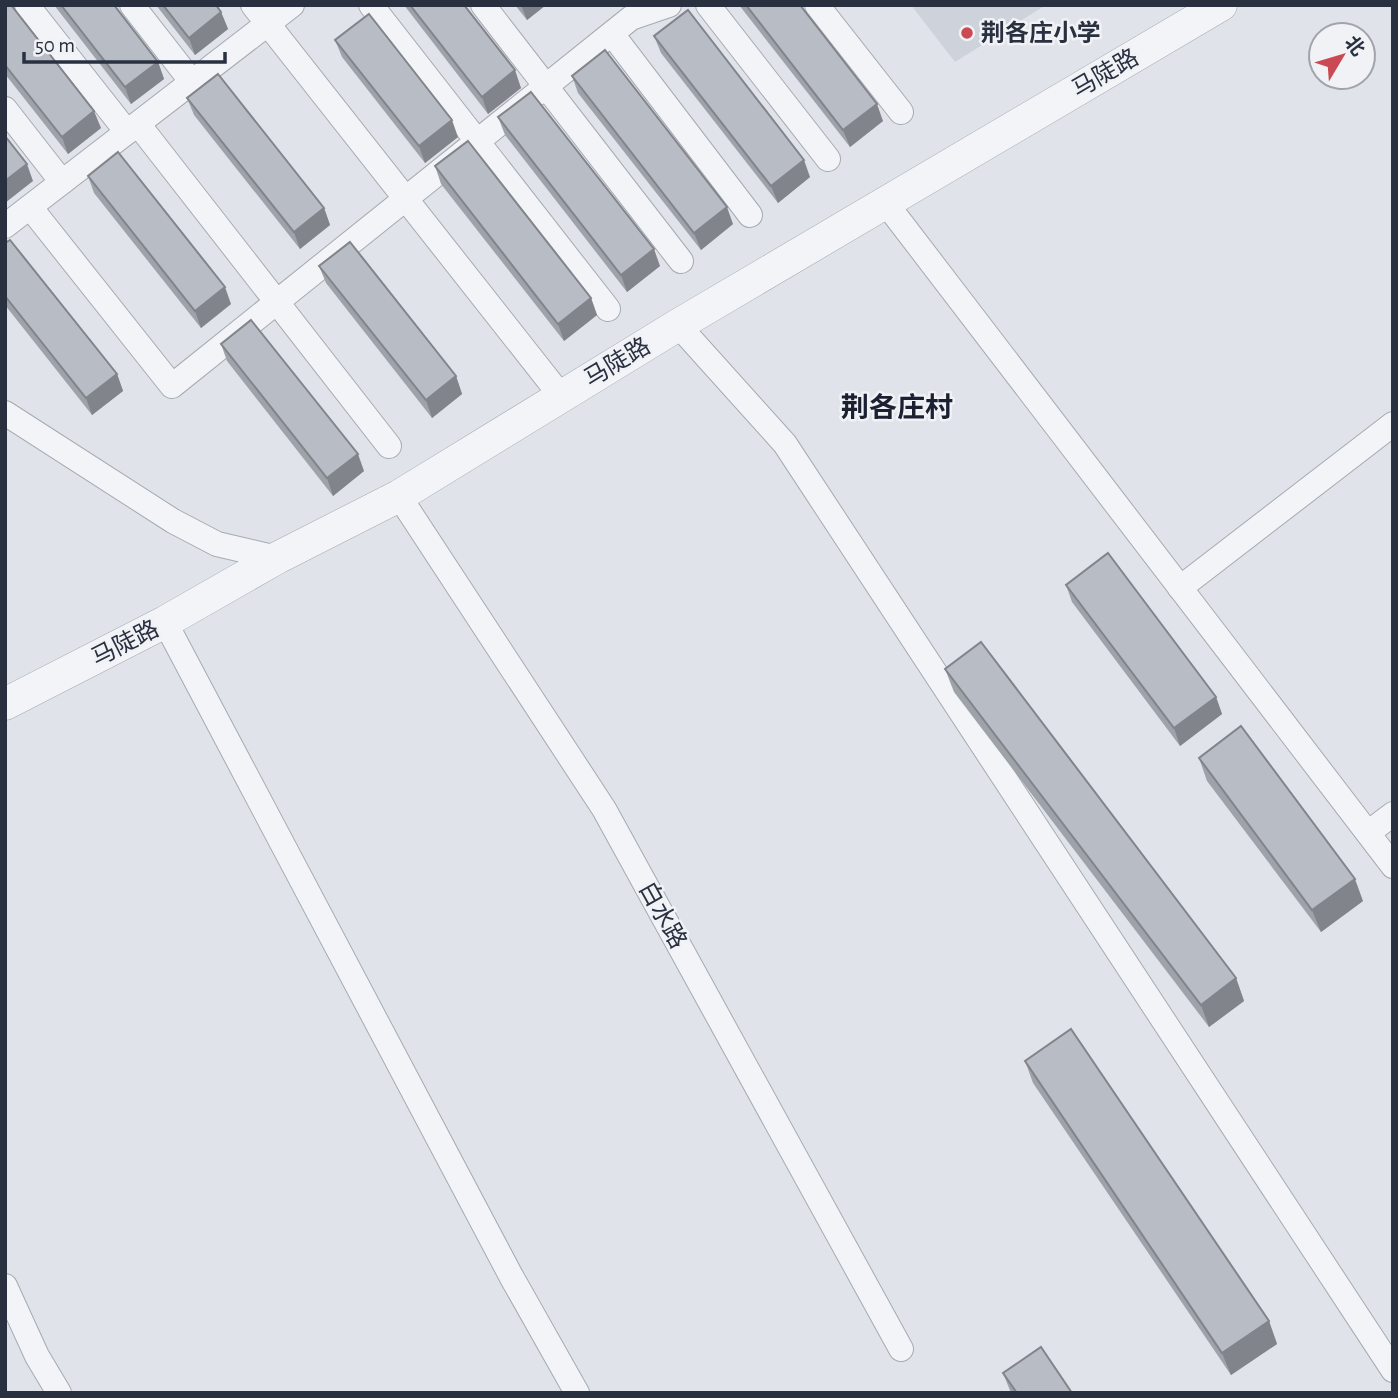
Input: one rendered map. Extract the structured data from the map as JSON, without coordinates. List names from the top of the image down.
{
  "streets": {
    "street": ["马陡路", "白水路"]
  },
  "crossings": [
    ["马陡路", "白水路"]
  ],
  "districts": ["荆各庄村"],
  "places": ["荆各庄小学"],
  "scale_bar": "50 m",
  "north": "top right"
}
